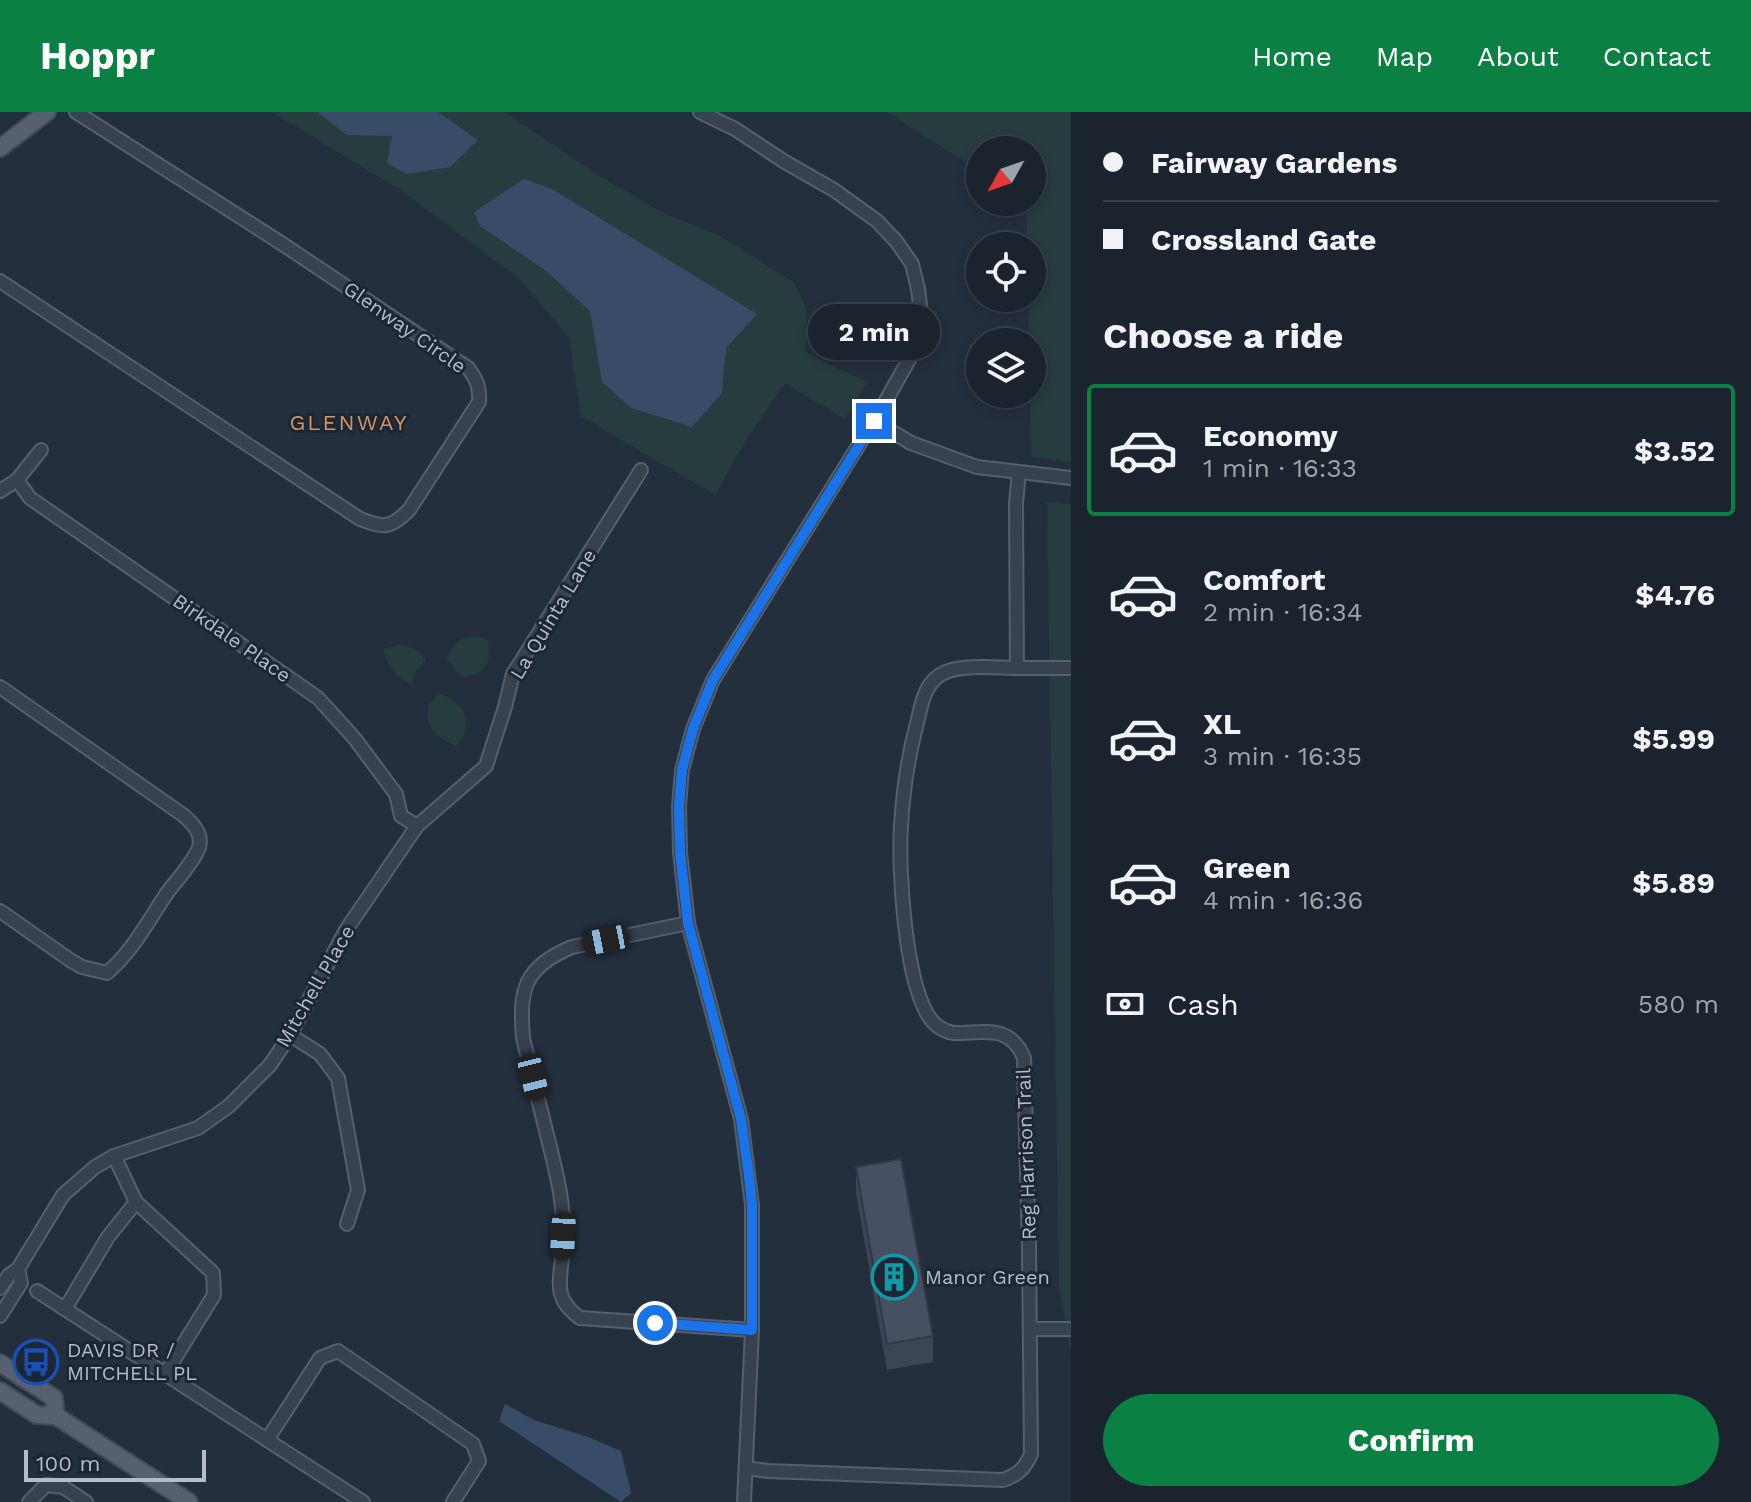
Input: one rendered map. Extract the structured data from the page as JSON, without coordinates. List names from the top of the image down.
{
  "streets": {
    "street": [
      "Glenway Circle",
      "La Quinta Lane",
      "Birkdale Place",
      "Mitchell Place",
      "Reg Harrison Trail"
    ]
  },
  "crossings": [
    ["La Quinta Lane", "Mitchell Place"],
    ["Birkdale Place", "Mitchell Place"]
  ],
  "districts": ["GLENWAY"],
  "places": {
    "building": ["Manor Green"],
    "bus stop": ["DAVIS DR / MITCHELL PL"]
  },
  "scale_bar": "100 m",
  "north": "bottom left",
  "page": {
    "header": "Hoppr",
    "nav": [
      "Home",
      "Map",
      "About",
      "Contact"
    ],
    "banner": ["Fairway Gardens", "Crossland Gate"],
    "heading": "Choose a ride",
    "bubble": "2 min",
    "list": [
      {
        "name": "Economy",
        "note": "1 min · 16:33",
        "value": "$3.52"
      },
      {
        "name": "Comfort",
        "note": "2 min · 16:34",
        "value": "$4.76"
      },
      {
        "name": "XL",
        "note": "3 min · 16:35",
        "value": "$5.99"
      },
      {
        "name": "Green",
        "note": "4 min · 16:36",
        "value": "$5.89"
      }
    ],
    "pay": ["Cash", "580 m"],
    "buttons": "Confirm",
    "scale": "100 m"
  }
}
